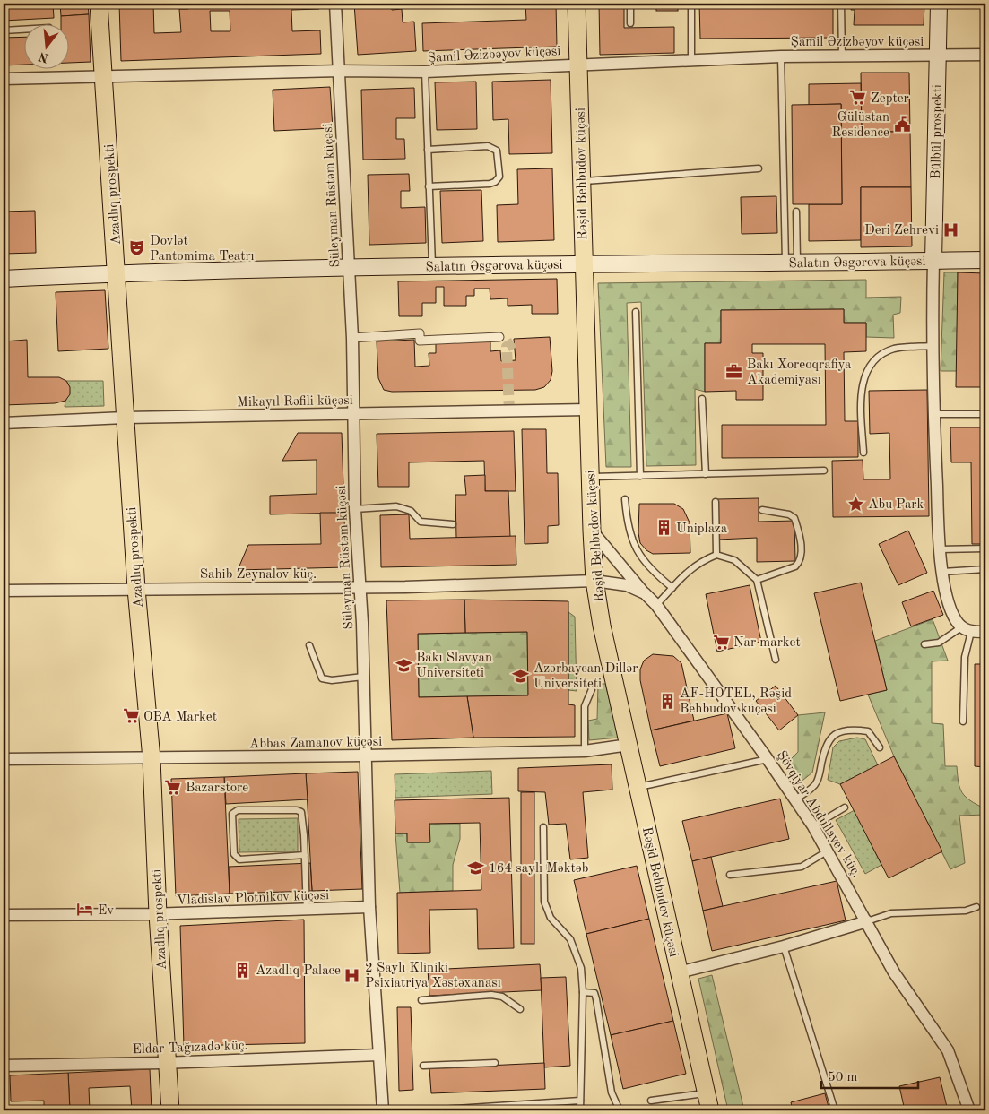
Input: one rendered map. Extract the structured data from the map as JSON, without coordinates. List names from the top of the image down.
{
  "streets": {
    "main road": [
      "Bülbül prospekti",
      "Rəşid Behbudov küçəsi",
      "Azadlıq prospekti",
      "Salatın Əsgərova küçəsi"
    ],
    "street": [
      "Şamil Əzizbəyov küçəsi",
      "Süleyman Rüstəm küçəsi",
      "Mikayıl Rəfili küçəsi",
      "Sahib Zeynalov küç.",
      "Abbas Zamanov küçəsi",
      "Şövqiyar Abdullayev küç.",
      "Vladislav Plotnikov küçəsi",
      "Eldar Tağızadə küç."
    ]
  },
  "crossings": [
    ["Şamil Əzizbəyov küçəsi", "Bülbül prospekti"],
    ["Şamil Əzizbəyov küçəsi", "Rəşid Behbudov küçəsi"],
    ["Şamil Əzizbəyov küçəsi", "Azadlıq prospekti"],
    ["Şamil Əzizbəyov küçəsi", "Süleyman Rüstəm küçəsi"],
    ["Bülbül prospekti", "Salatın Əsgərova küçəsi"],
    ["Rəşid Behbudov küçəsi", "Salatın Əsgərova küçəsi"],
    ["Rəşid Behbudov küçəsi", "Mikayıl Rəfili küçəsi"],
    ["Rəşid Behbudov küçəsi", "Sahib Zeynalov küç."],
    ["Rəşid Behbudov küçəsi", "Abbas Zamanov küçəsi"],
    ["Rəşid Behbudov küçəsi", "Şövqiyar Abdullayev küç."],
    ["Azadlıq prospekti", "Salatın Əsgərova küçəsi"],
    ["Azadlıq prospekti", "Mikayıl Rəfili küçəsi"],
    ["Azadlıq prospekti", "Sahib Zeynalov küç."],
    ["Azadlıq prospekti", "Abbas Zamanov küçəsi"],
    ["Azadlıq prospekti", "Vladislav Plotnikov küçəsi"],
    ["Azadlıq prospekti", "Eldar Tağızadə küç."],
    ["Süleyman Rüstəm küçəsi", "Salatın Əsgərova küçəsi"],
    ["Süleyman Rüstəm küçəsi", "Mikayıl Rəfili küçəsi"],
    ["Süleyman Rüstəm küçəsi", "Sahib Zeynalov küç."],
    ["Süleyman Rüstəm küçəsi", "Abbas Zamanov küçəsi"],
    ["Süleyman Rüstəm küçəsi", "Vladislav Plotnikov küçəsi"],
    ["Süleyman Rüstəm küçəsi", "Eldar Tağızadə küç."],
    ["Sahib Zeynalov küç.", "Şövqiyar Abdullayev küç."]
  ],
  "places": {
    "supermarket": [
      "Zepter",
      "Nar market",
      "OBA Market",
      "Bazarstore"
    ],
    "public building": ["Gülüstan Residence"],
    "hospital": ["Deri Zehrevi", "2 Saylı Kliniki Psixiatriya Xəstəxanası"],
    "theatre": ["Dovlət Pantomima Teatrı"],
    "office": ["Bakı Xoreoqrafiya Akademiyası"],
    "place": ["Abu Park"],
    "building": ["Uniplaza", "AF-HOTEL, Rəşid Behbudov küçəsi", "Azadlıq Palace"],
    "school or university": ["Bakı Slavyan Universiteti", "Azərbaycan Dillər Universiteti", "164 saylı Məktəb"],
    "hotel": ["Ev"]
  },
  "scale_bar": "50 m",
  "north": "bottom"
}
